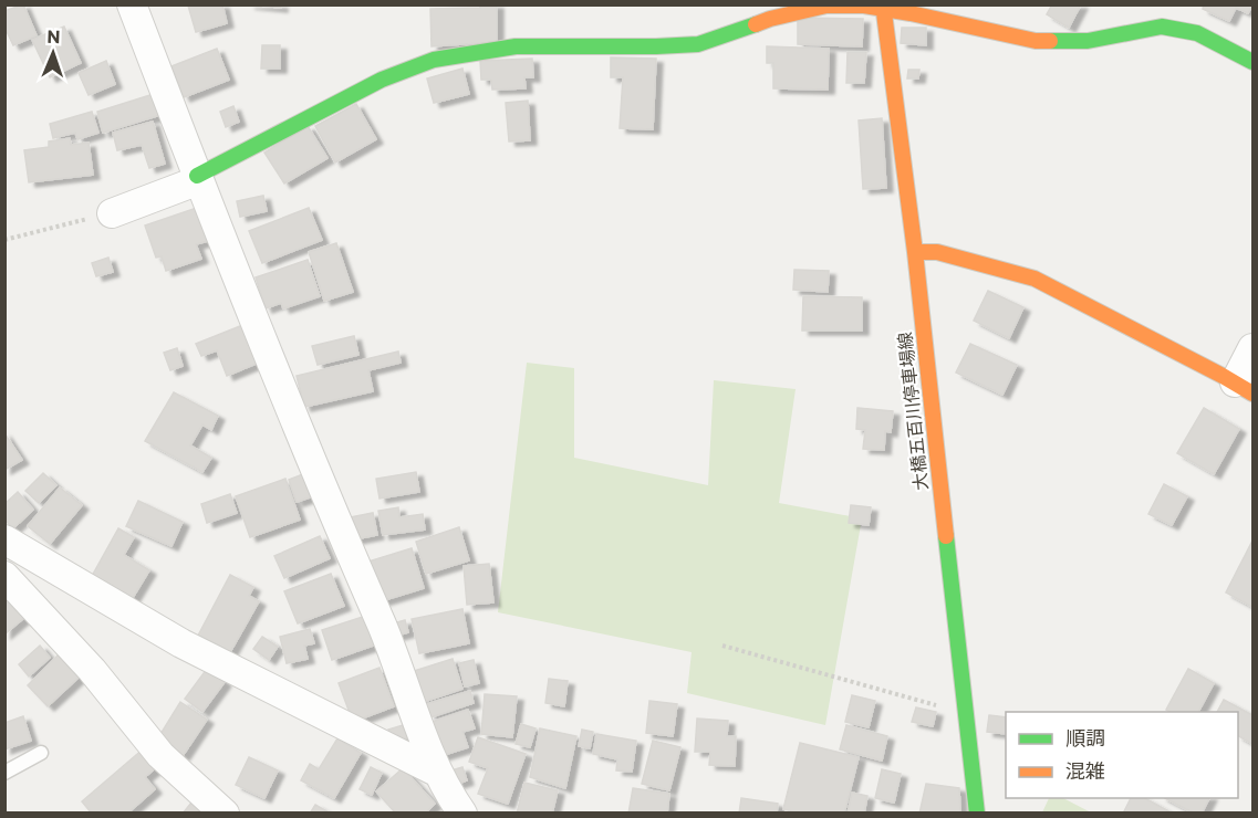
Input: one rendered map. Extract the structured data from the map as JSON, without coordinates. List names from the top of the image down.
{
  "streets": {
    "street": ["大橋五百川停車場線"]
  },
  "legend": ["順調", "混雑"],
  "north": "top"
}
